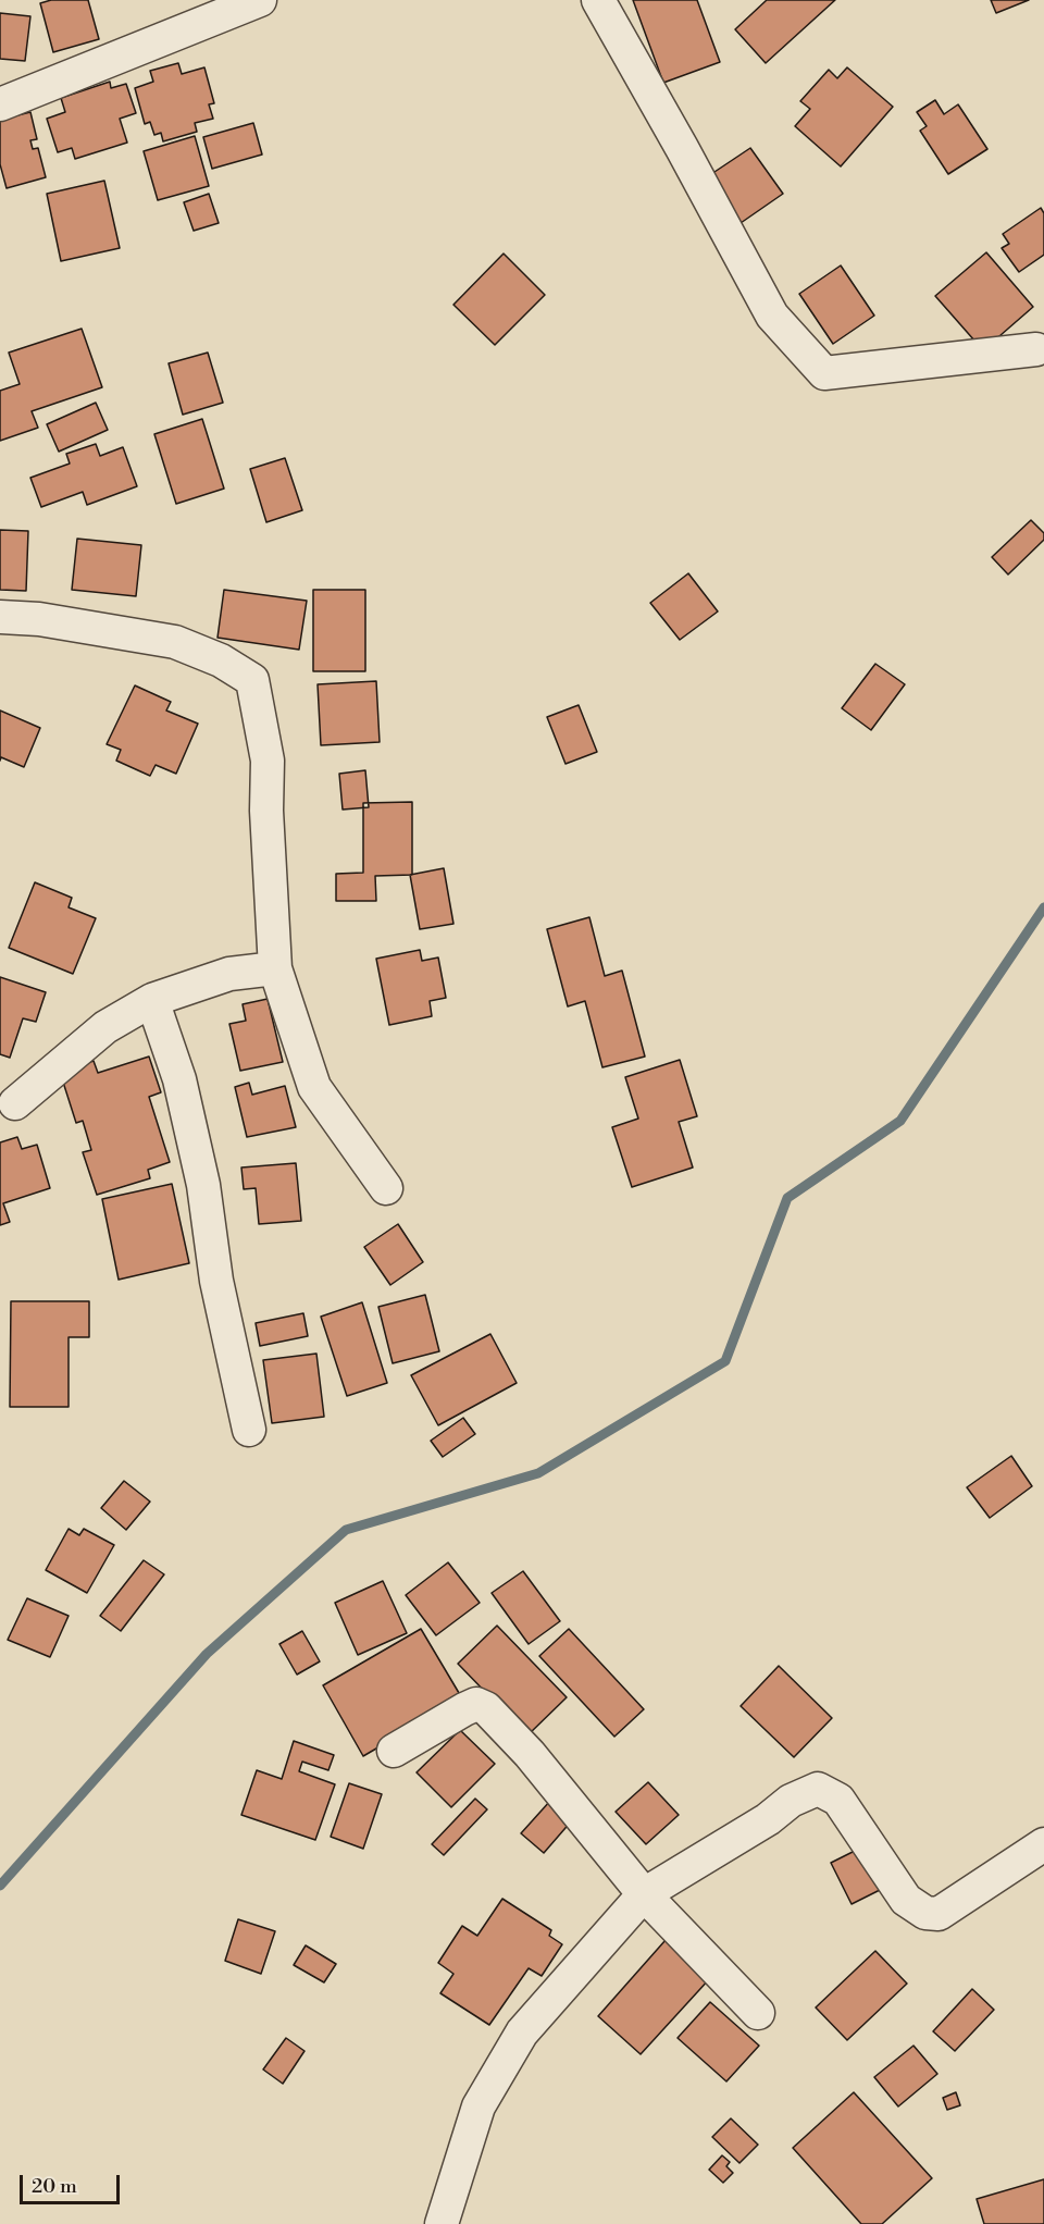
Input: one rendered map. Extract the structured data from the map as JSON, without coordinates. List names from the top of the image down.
{
  "scale_bar": "20 m"
}
